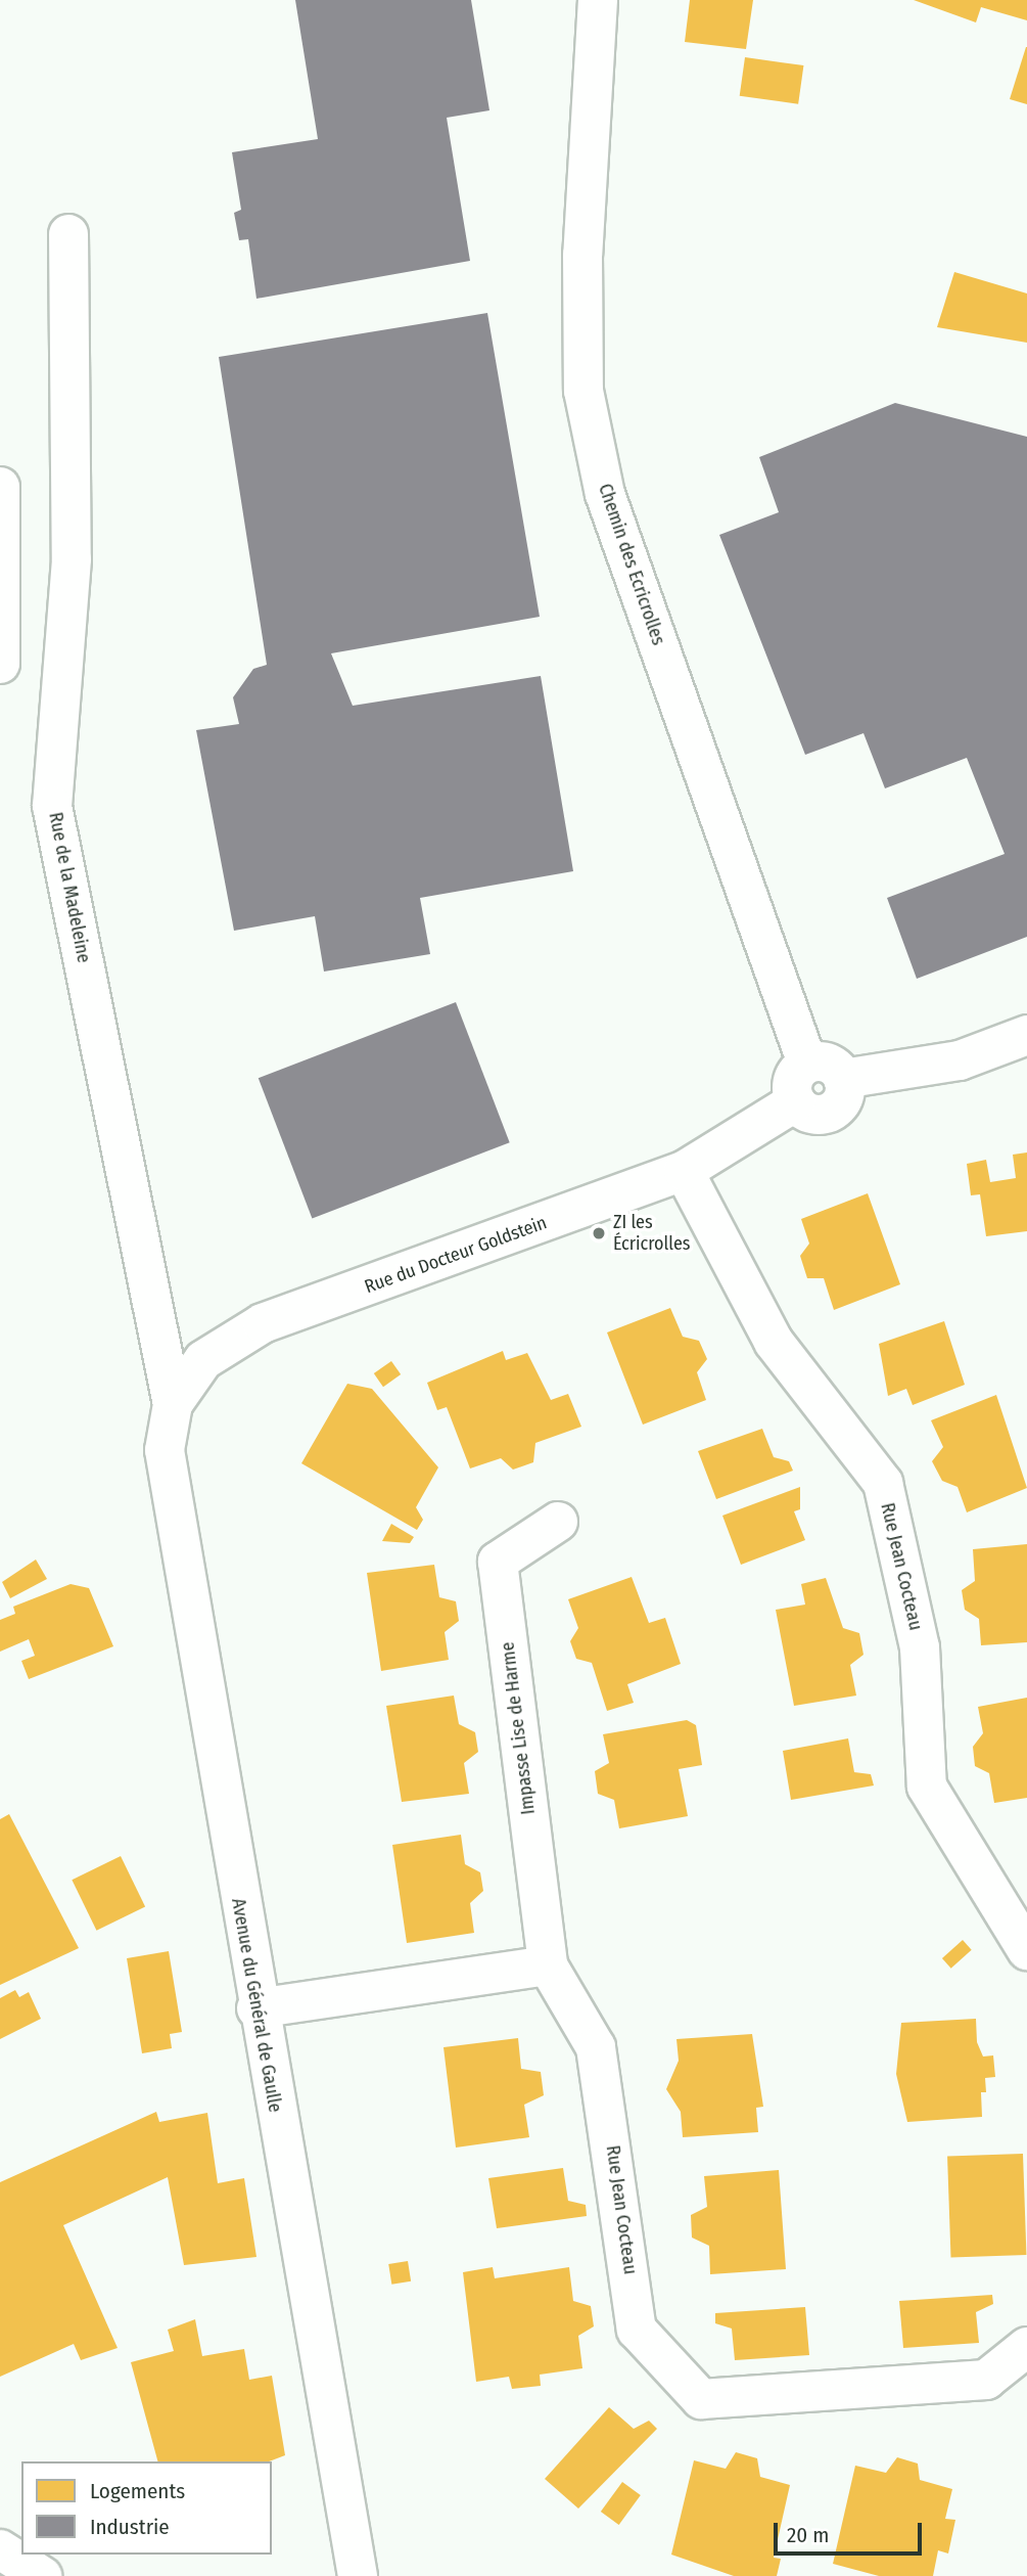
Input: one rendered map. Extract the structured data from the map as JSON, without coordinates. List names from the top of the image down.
{
  "streets": {
    "street": [
      "Chemin des Ecricrolles",
      "Rue de la Madeleine",
      "Rue du Docteur Goldstein",
      "Rue Jean Cocteau",
      "Impasse Lise de Harme",
      "Avenue du Général de Gaulle"
    ]
  },
  "crossings": [
    ["Chemin des Ecricrolles", "Rue du Docteur Goldstein"],
    ["Rue de la Madeleine", "Rue du Docteur Goldstein"],
    ["Rue du Docteur Goldstein", "Rue Jean Cocteau"],
    ["Rue du Docteur Goldstein", "Avenue du Général de Gaulle"],
    ["Rue Jean Cocteau", "Impasse Lise de Harme"]
  ],
  "places": ["ZI les Écricrolles"],
  "legend": ["Logements", "Industrie"],
  "scale_bar": "20 m"
}
